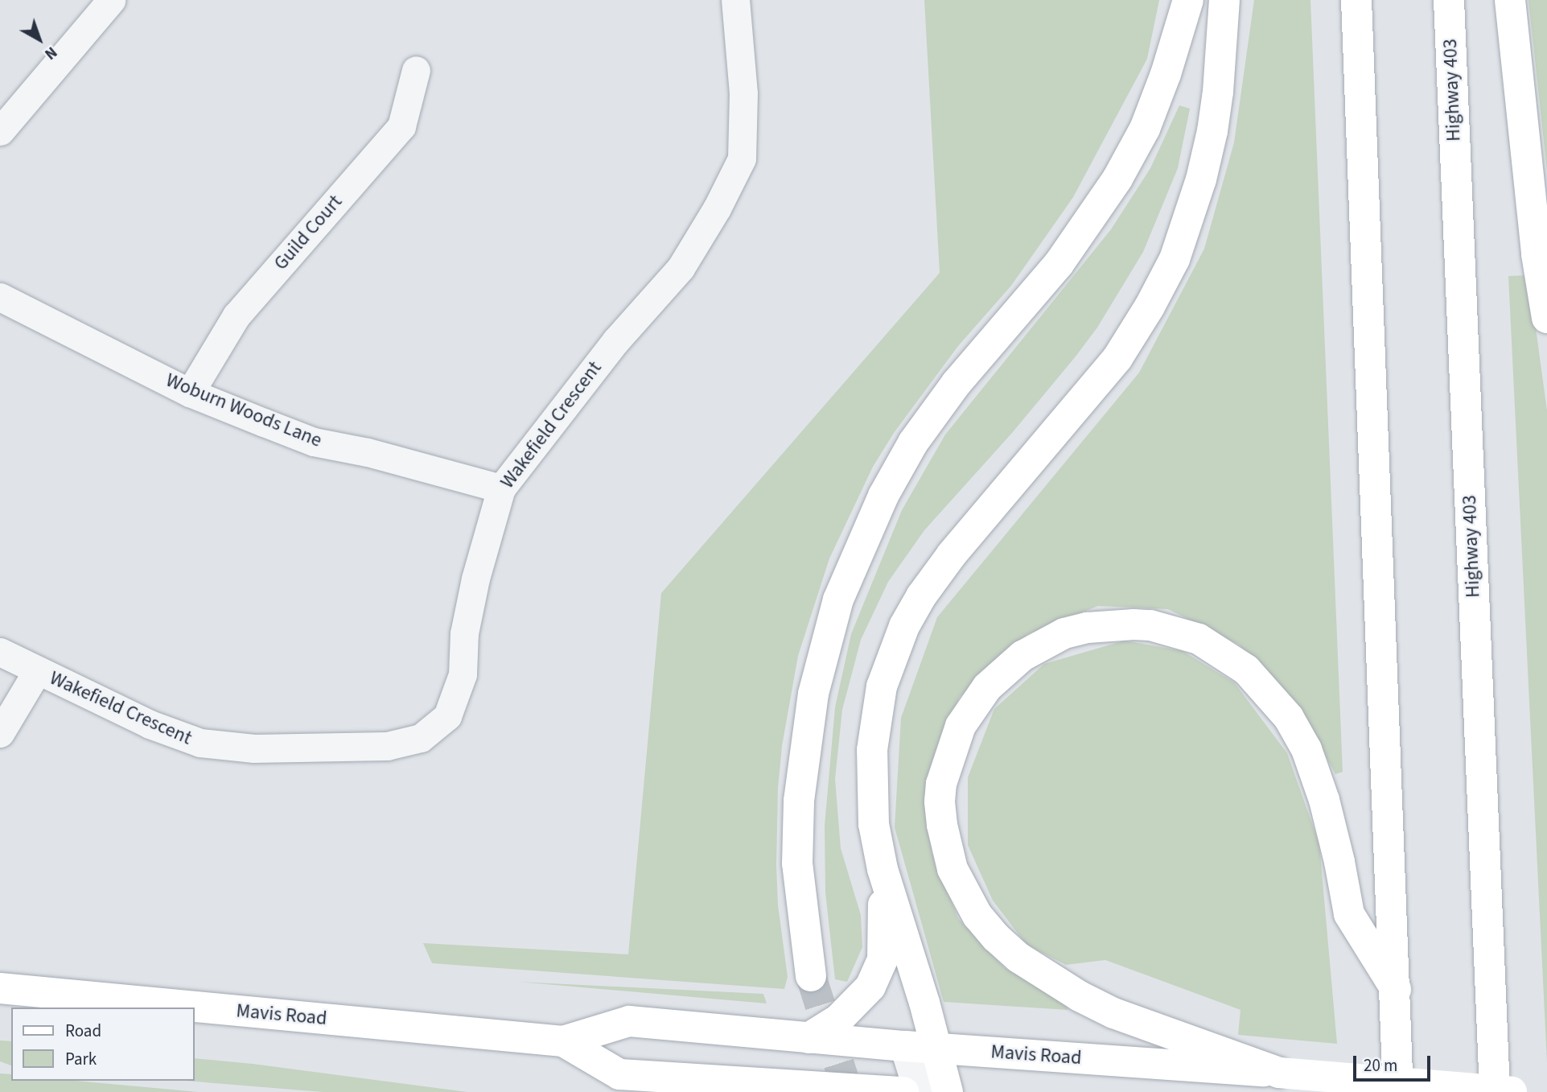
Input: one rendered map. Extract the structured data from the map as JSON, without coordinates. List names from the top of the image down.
{
  "streets": {
    "main road": ["Highway 403", "Mavis Road"],
    "street": ["Guild Court", "Woburn Woods Lane", "Wakefield Crescent"]
  },
  "crossings": [
    ["Guild Court", "Woburn Woods Lane"],
    ["Woburn Woods Lane", "Wakefield Crescent"]
  ],
  "legend": ["Road", "Park"],
  "scale_bar": "20 m",
  "north": "bottom right"
}
